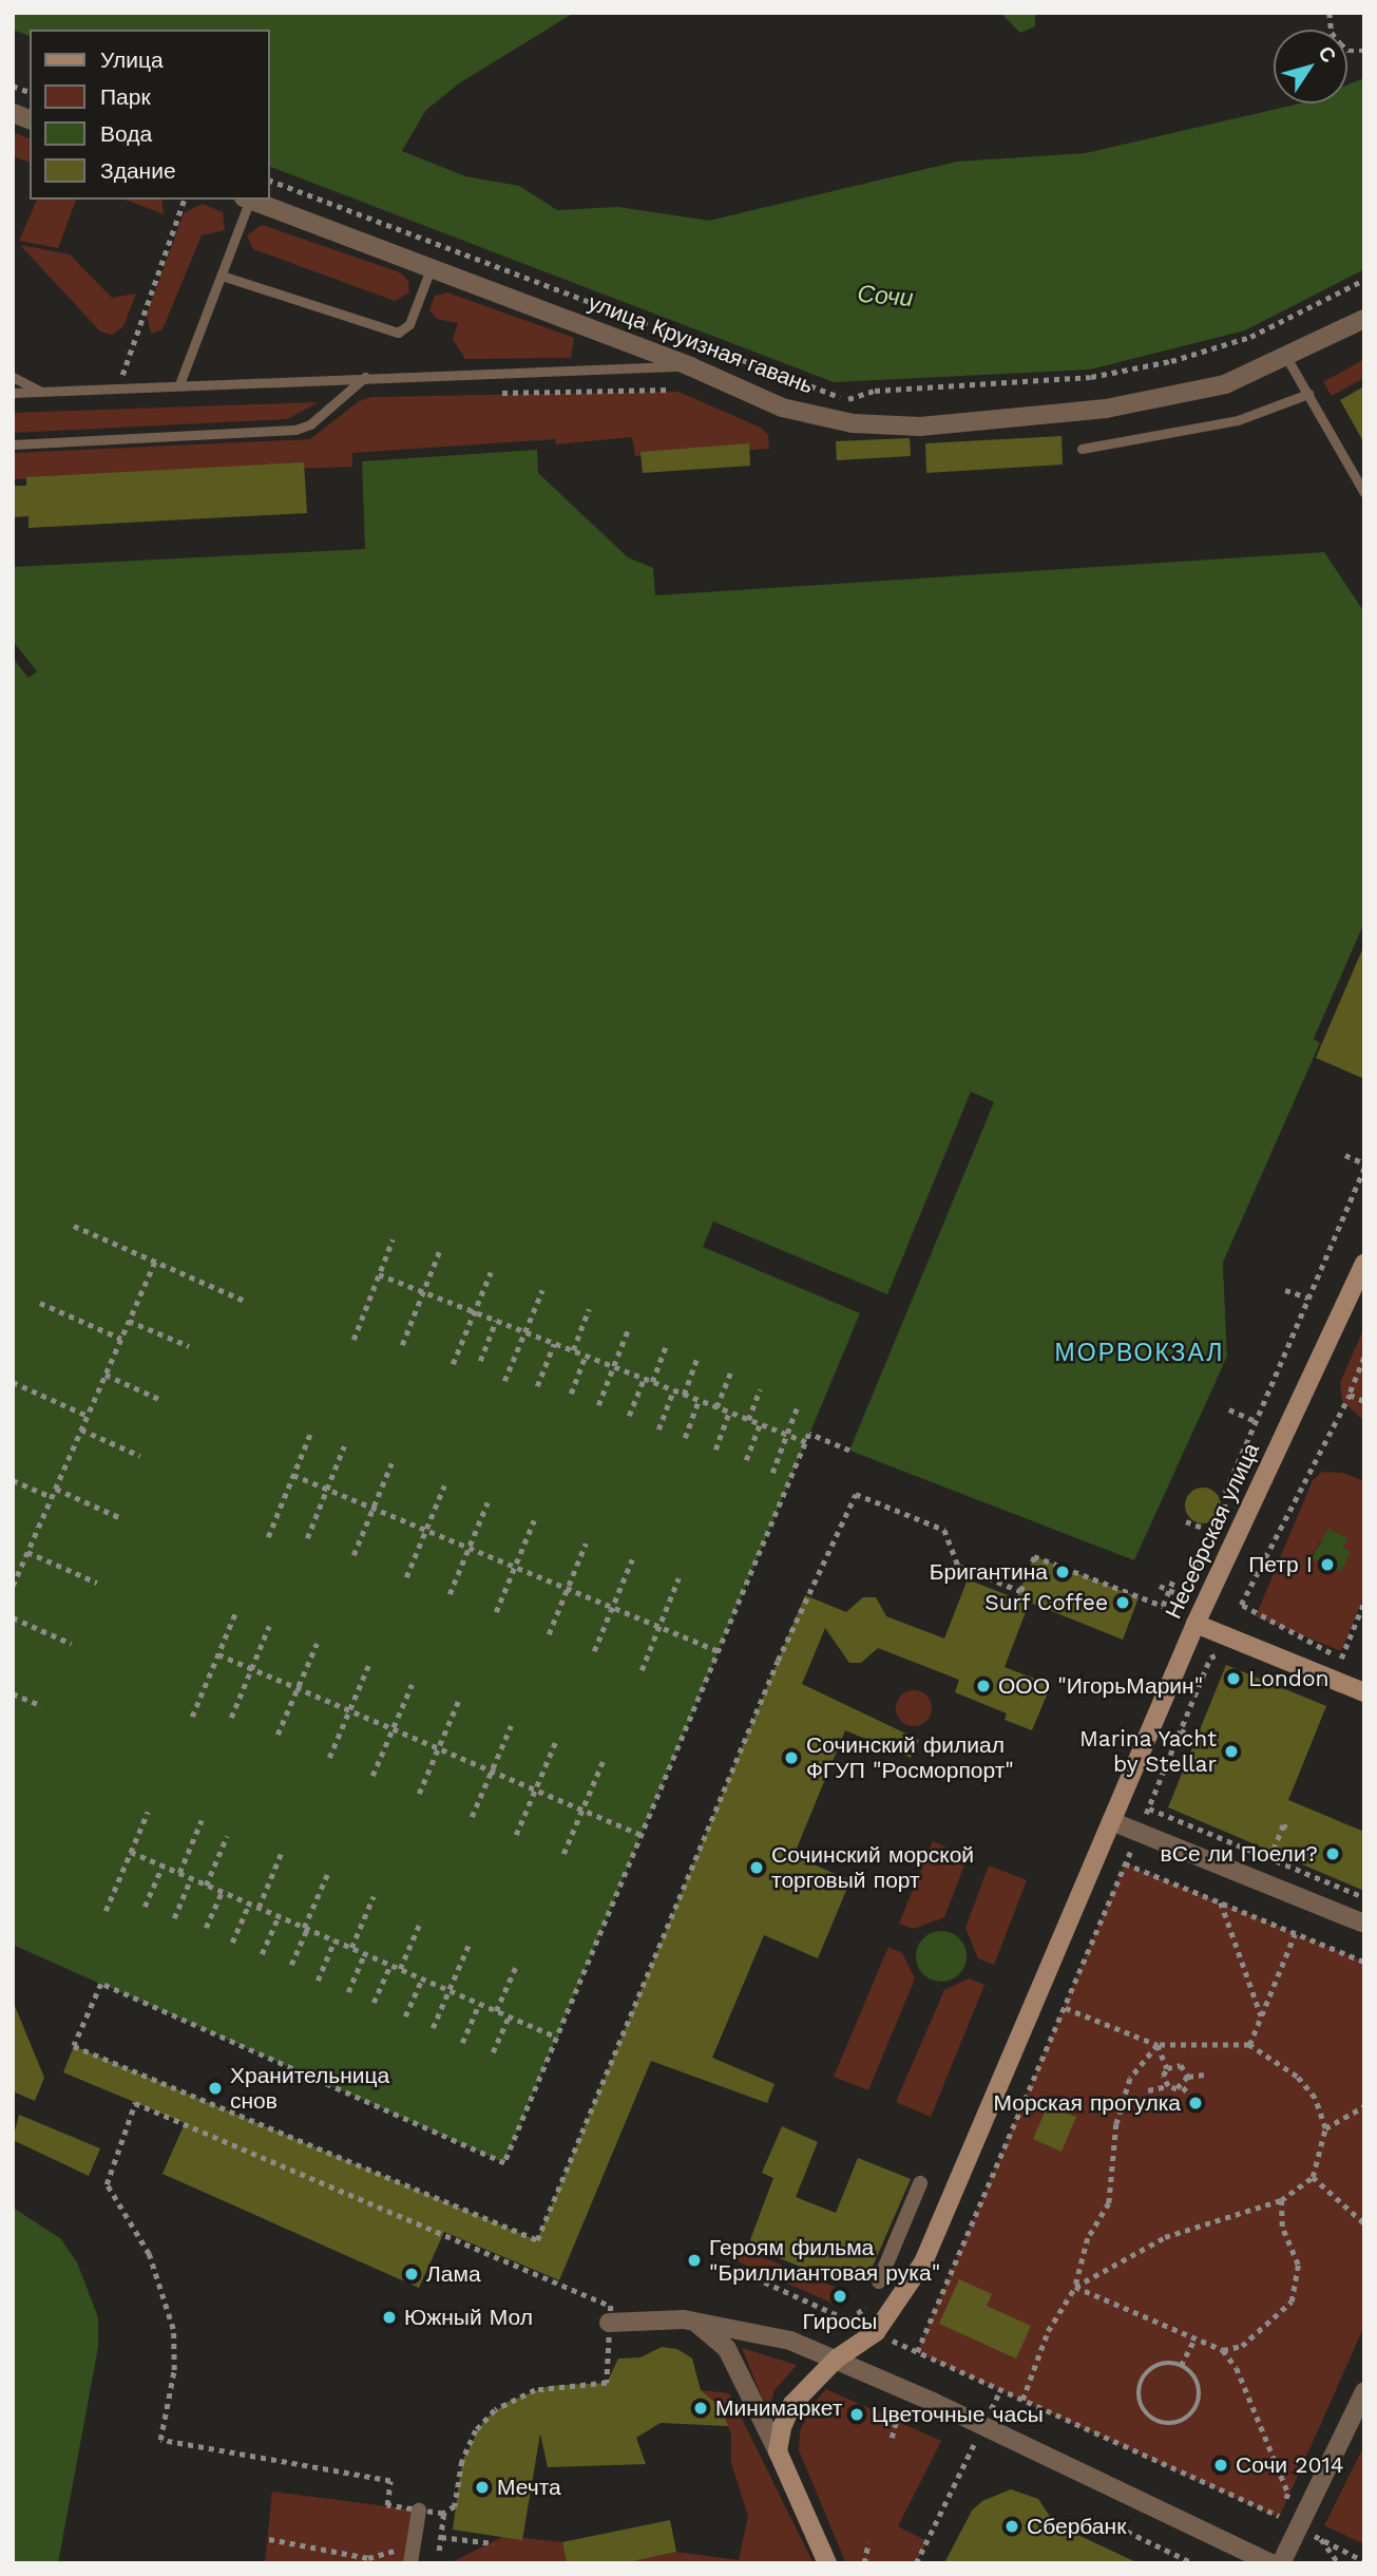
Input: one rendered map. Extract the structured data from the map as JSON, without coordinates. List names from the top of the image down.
{
  "streets": {
    "main road": ["Несебрская улица"],
    "street": ["улица Круизная гавань"]
  },
  "districts": ["МОРВОКЗАЛ"],
  "water": ["Сочи"],
  "places": [
    "Петр I",
    "Бригантина",
    "Surf Coffee",
    "London",
    "ООО \"ИгорьМарин\"",
    "Marina Yacht by Stellar",
    "Сочинский филиал ФГУП \"Росморпорт\"",
    "вСе ли Поели?",
    "Сочинский морской торговый порт",
    "Хранительница снов",
    "Морская прогулка",
    "Героям фильма \"Бриллиантовая рука\"",
    "Лама",
    "Гиросы",
    "Южный Мол",
    "Минимаркет",
    "Цветочные часы",
    "Сочи 2014",
    "Мечта",
    "Сбербанк"
  ],
  "legend": [
    "Улица",
    "Парк",
    "Вода",
    "Здание"
  ],
  "north": "top right"
}
